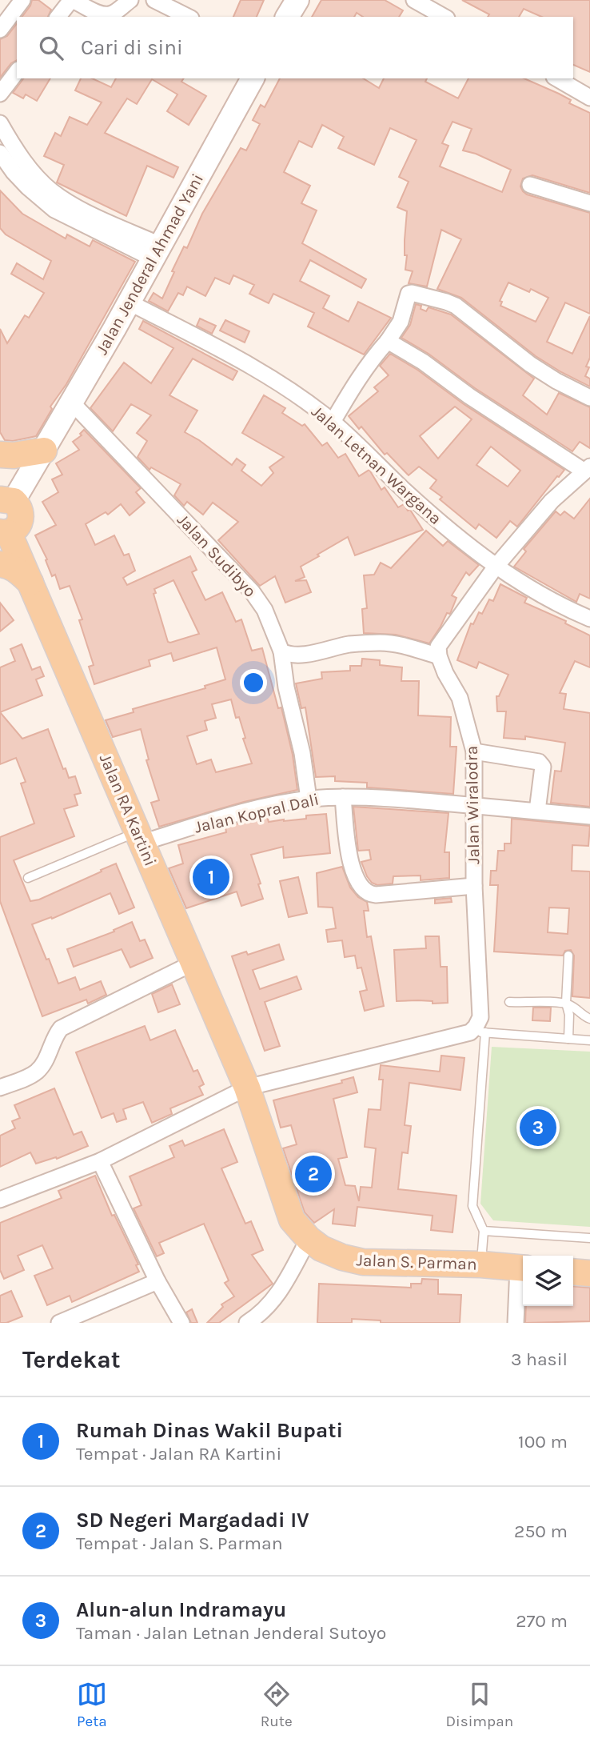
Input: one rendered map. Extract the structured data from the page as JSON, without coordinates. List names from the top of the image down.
{
  "streets": {
    "main road": ["Jalan Jenderal Ahmad Yani", "Jalan RA Kartini", "Jalan S. Parman"],
    "street": [
      "Jalan Letnan Wargana",
      "Jalan Sudibyo",
      "Jalan Wiralodra",
      "Jalan Kopral Dali"
    ]
  },
  "crossings": [
    ["Jalan Jenderal Ahmad Yani", "Jalan Letnan Wargana"],
    ["Jalan Jenderal Ahmad Yani", "Jalan Sudibyo"],
    ["Jalan Sudibyo", "Jalan Kopral Dali"],
    ["Jalan Wiralodra", "Jalan Kopral Dali"],
    ["Jalan RA Kartini", "Jalan Kopral Dali"],
    ["Jalan RA Kartini", "Jalan S. Parman"]
  ],
  "page": {
    "search": "Cari di sini",
    "pins": ["1", "3", "2"],
    "heading": ["Terdekat", "3 hasil"],
    "list": [
      {
        "mark": "1",
        "name": "Rumah Dinas Wakil Bupati",
        "note": "Tempat · Jalan RA Kartini",
        "value": "100 m"
      },
      {
        "mark": "2",
        "name": "SD Negeri Margadadi IV",
        "note": "Tempat · Jalan S. Parman",
        "value": "250 m"
      },
      {
        "mark": "3",
        "name": "Alun-alun Indramayu",
        "note": "Taman · Jalan Letnan Jenderal Sutoyo",
        "value": "270 m"
      }
    ],
    "nav": ["Peta", "Rute", "Disimpan"]
  }
}
